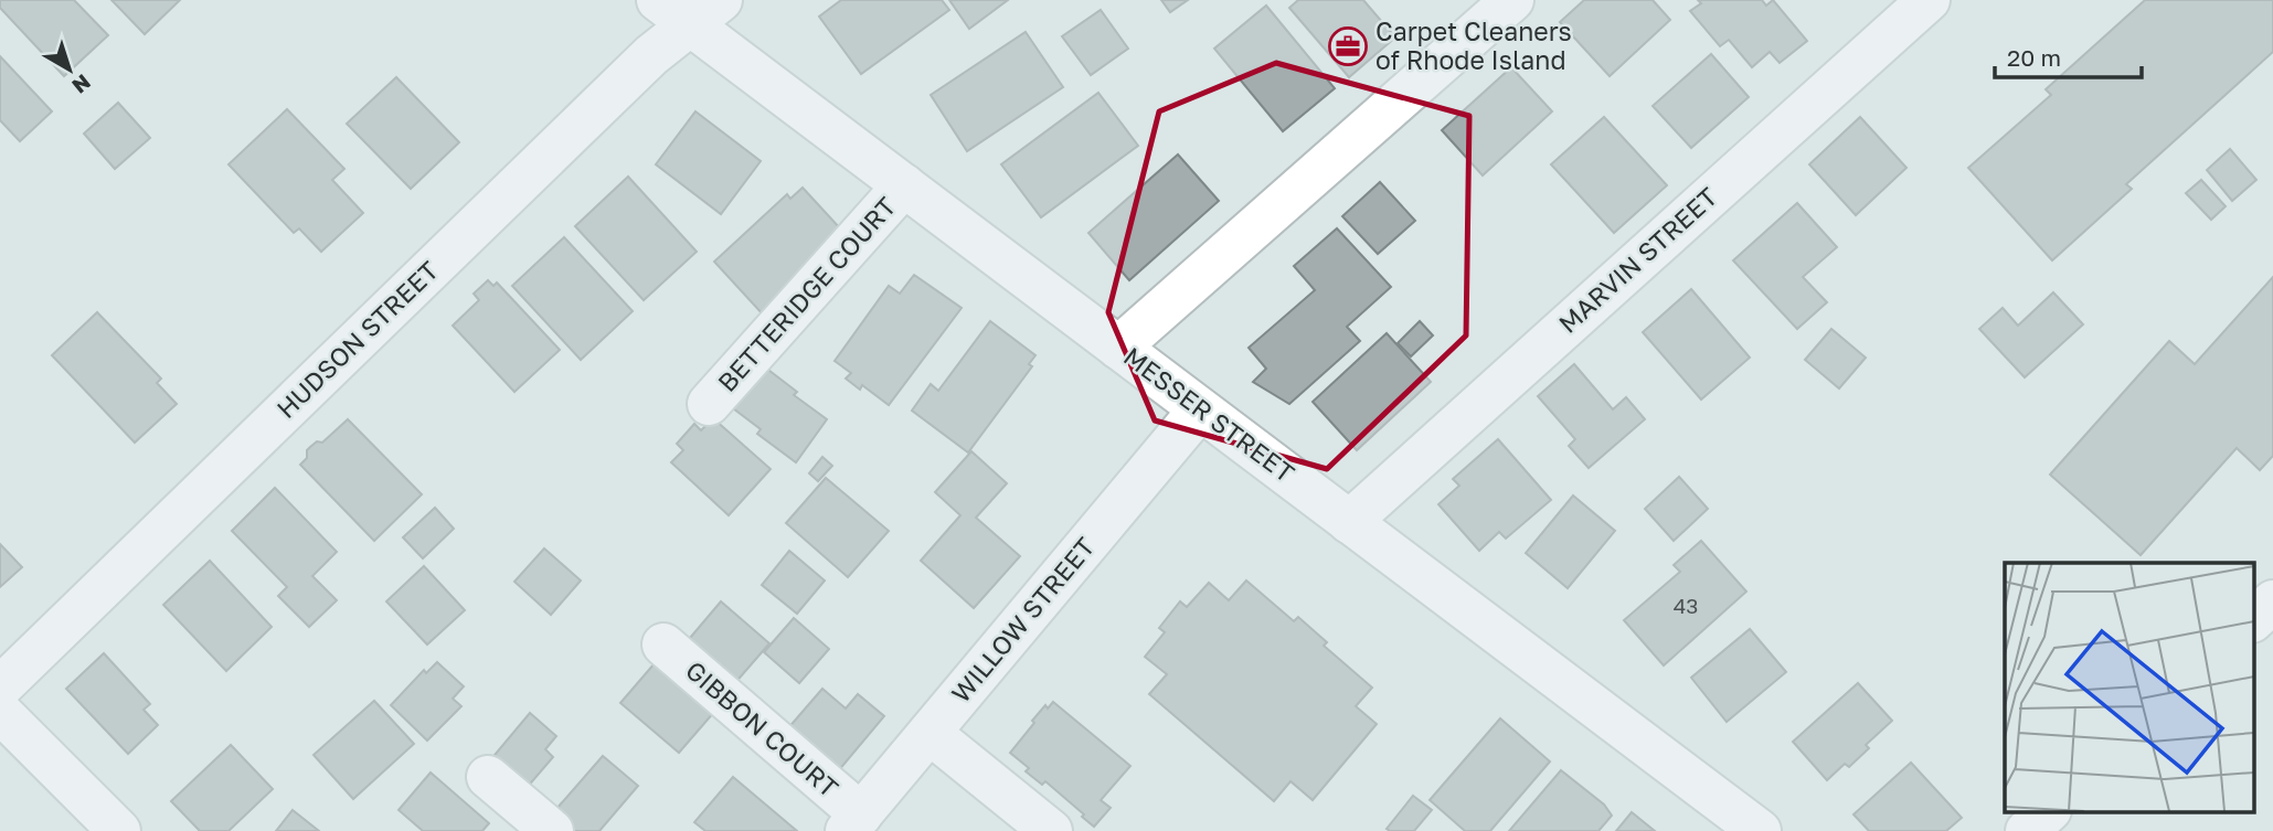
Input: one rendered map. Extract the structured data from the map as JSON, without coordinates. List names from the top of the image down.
{
  "streets": {
    "street": [
      "MARVIN STREET",
      "BETTERIDGE COURT",
      "HUDSON STREET",
      "MESSER STREET",
      "WILLOW STREET",
      "GIBBON COURT"
    ]
  },
  "crossings": [
    ["MARVIN STREET", "MESSER STREET"],
    ["BETTERIDGE COURT", "MESSER STREET"],
    ["HUDSON STREET", "MESSER STREET"],
    ["MESSER STREET", "WILLOW STREET"],
    ["WILLOW STREET", "GIBBON COURT"]
  ],
  "places": {
    "office": ["Carpet Cleaners of Rhode Island"]
  },
  "house_numbers": ["43"],
  "scale_bar": "20 m",
  "north": "bottom right"
}
